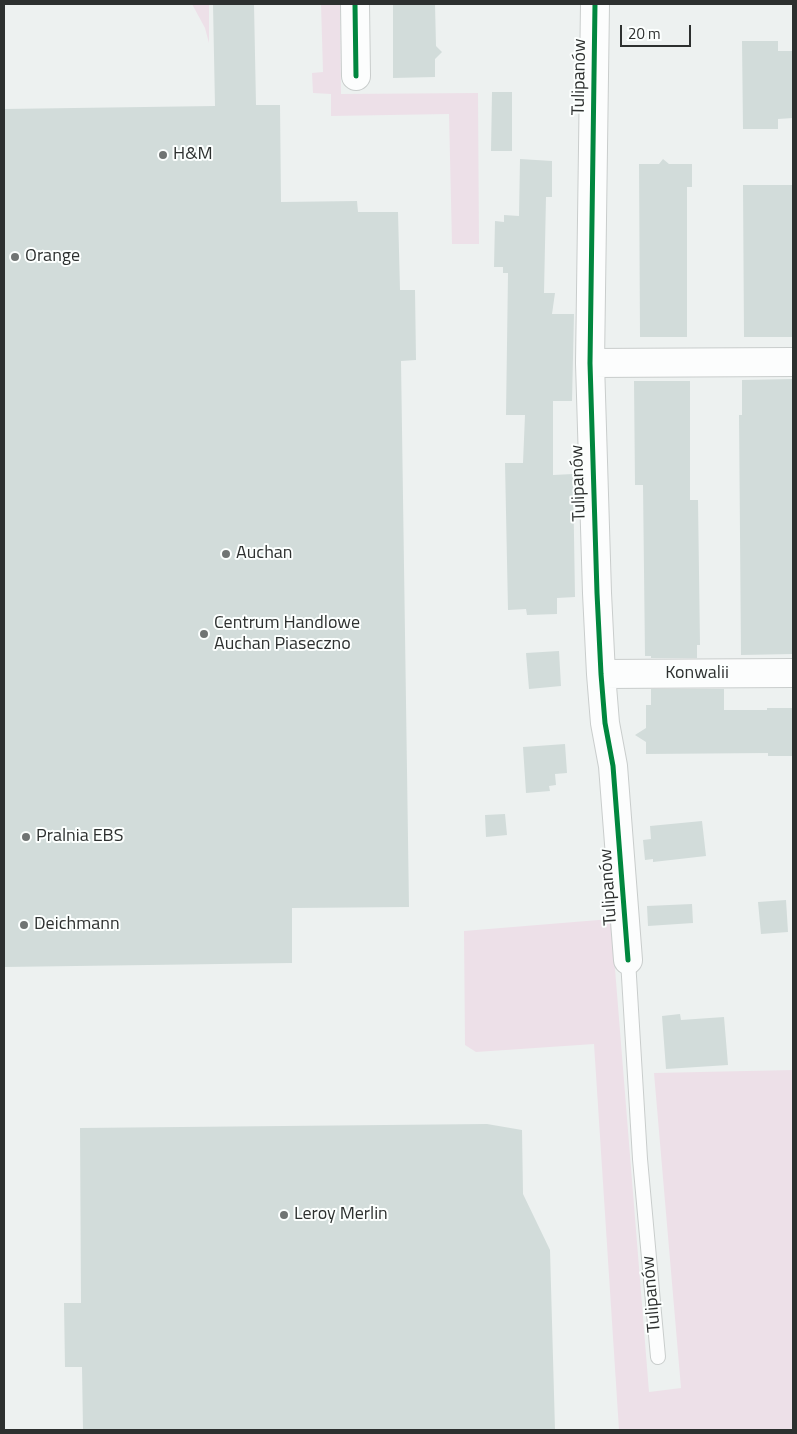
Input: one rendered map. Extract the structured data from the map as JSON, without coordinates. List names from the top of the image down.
{
  "streets": {
    "street": ["Tulipanów", "Konwalii"]
  },
  "crossings": [
    ["Tulipanów", "Konwalii"]
  ],
  "places": [
    "H&M",
    "Orange",
    "Auchan",
    "Centrum Handlowe Auchan Piaseczno",
    "Pralnia EBS",
    "Deichmann",
    "Leroy Merlin"
  ],
  "scale_bar": "20 m"
}
